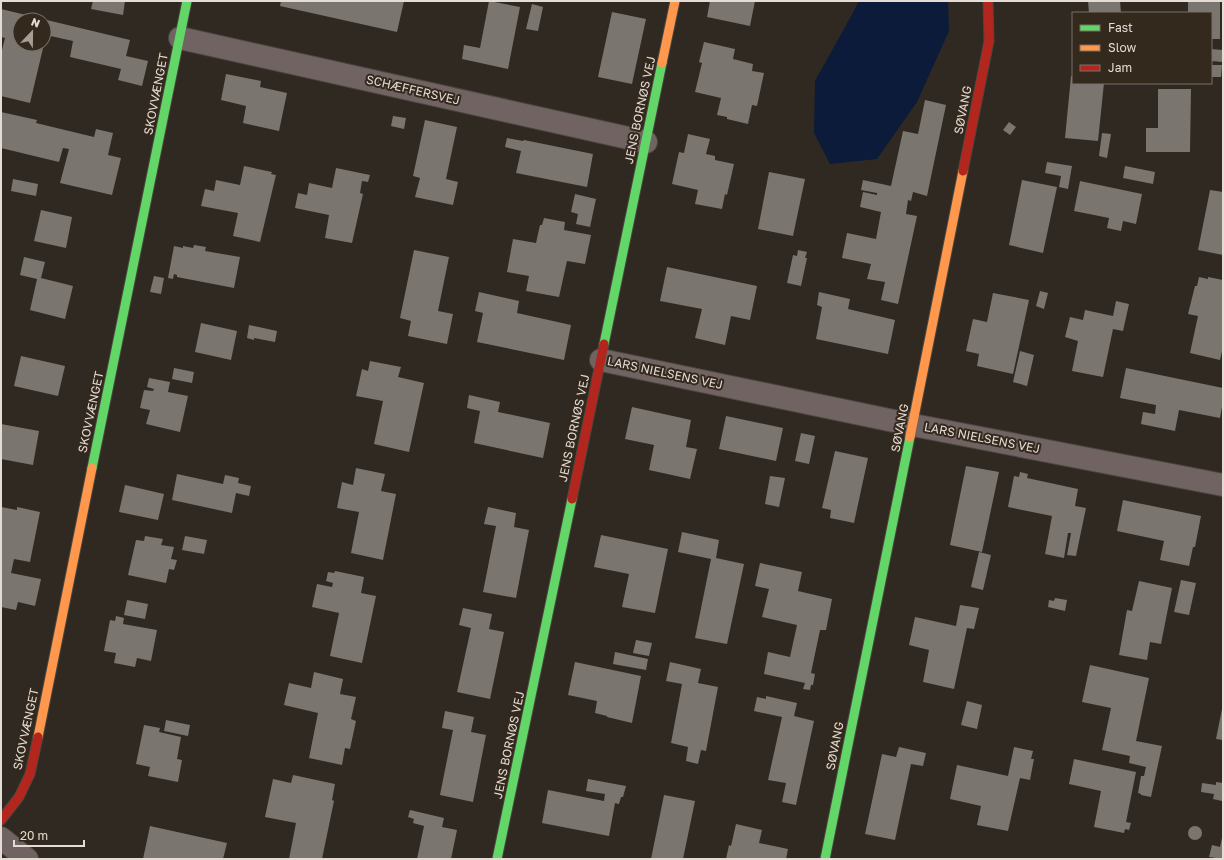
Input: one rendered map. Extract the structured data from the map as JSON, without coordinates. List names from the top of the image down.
{
  "streets": {
    "street": [
      "SCHÆFFERSVEJ",
      "SKOVVÆNGET",
      "JENS BORNØS VEJ",
      "SØVANG",
      "LARS NIELSENS VEJ"
    ]
  },
  "crossings": [
    ["SCHÆFFERSVEJ", "SKOVVÆNGET"],
    ["SCHÆFFERSVEJ", "JENS BORNØS VEJ"],
    ["JENS BORNØS VEJ", "LARS NIELSENS VEJ"],
    ["SØVANG", "LARS NIELSENS VEJ"]
  ],
  "legend": ["Fast", "Slow", "Jam"],
  "scale_bar": "20 m",
  "north": "top"
}
